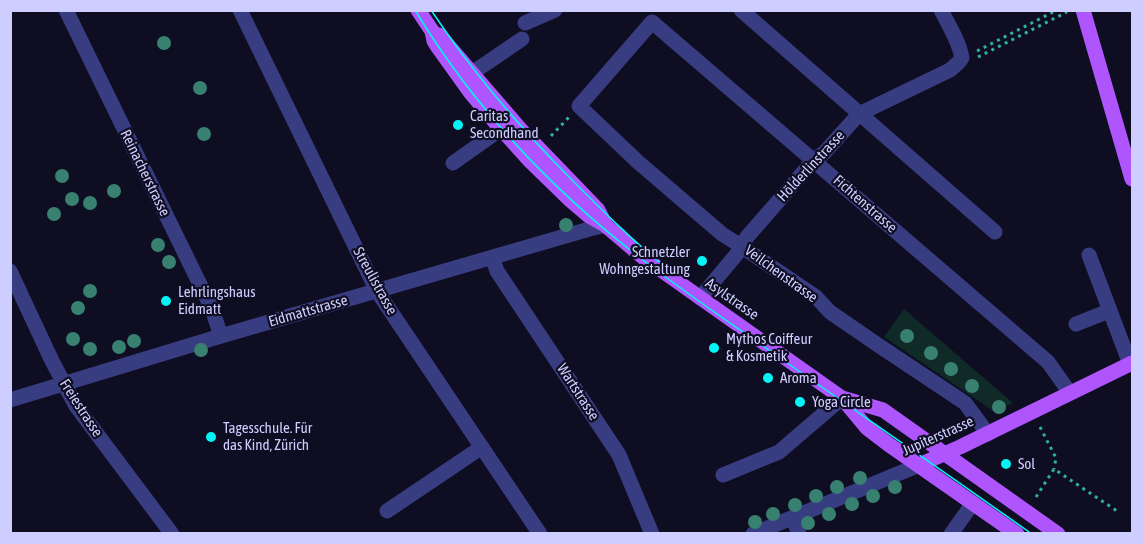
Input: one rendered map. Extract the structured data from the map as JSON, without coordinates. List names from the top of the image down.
{
  "streets": {
    "main road": ["Asylstrasse", "Jupiterstrasse"],
    "street": [
      "Hölderlinstrasse",
      "Reinacherstrasse",
      "Fichtenstrasse",
      "Veilchenstrasse",
      "Streulistrasse",
      "Eidmattstrasse",
      "Wartstrasse",
      "Freiestrasse"
    ]
  },
  "crossings": [
    ["Hölderlinstrasse", "Fichtenstrasse"],
    ["Hölderlinstrasse", "Veilchenstrasse"],
    ["Hölderlinstrasse", "Asylstrasse"],
    ["Reinacherstrasse", "Eidmattstrasse"],
    ["Fichtenstrasse", "Veilchenstrasse"],
    ["Fichtenstrasse", "Jupiterstrasse"],
    ["Veilchenstrasse", "Jupiterstrasse"],
    ["Streulistrasse", "Eidmattstrasse"],
    ["Asylstrasse", "Eidmattstrasse"],
    ["Asylstrasse", "Jupiterstrasse"],
    ["Eidmattstrasse", "Wartstrasse"],
    ["Eidmattstrasse", "Freiestrasse"]
  ],
  "places": [
    "Caritas Secondhand",
    "Schnetzler Wohngestaltung",
    "Lehrlingshaus Eidmatt",
    "Mythos Coiffeur & Kosmetik",
    "Aroma",
    "Yoga Circle",
    "Tagesschule. Für das Kind, Zürich",
    "Sol"
  ]
}
